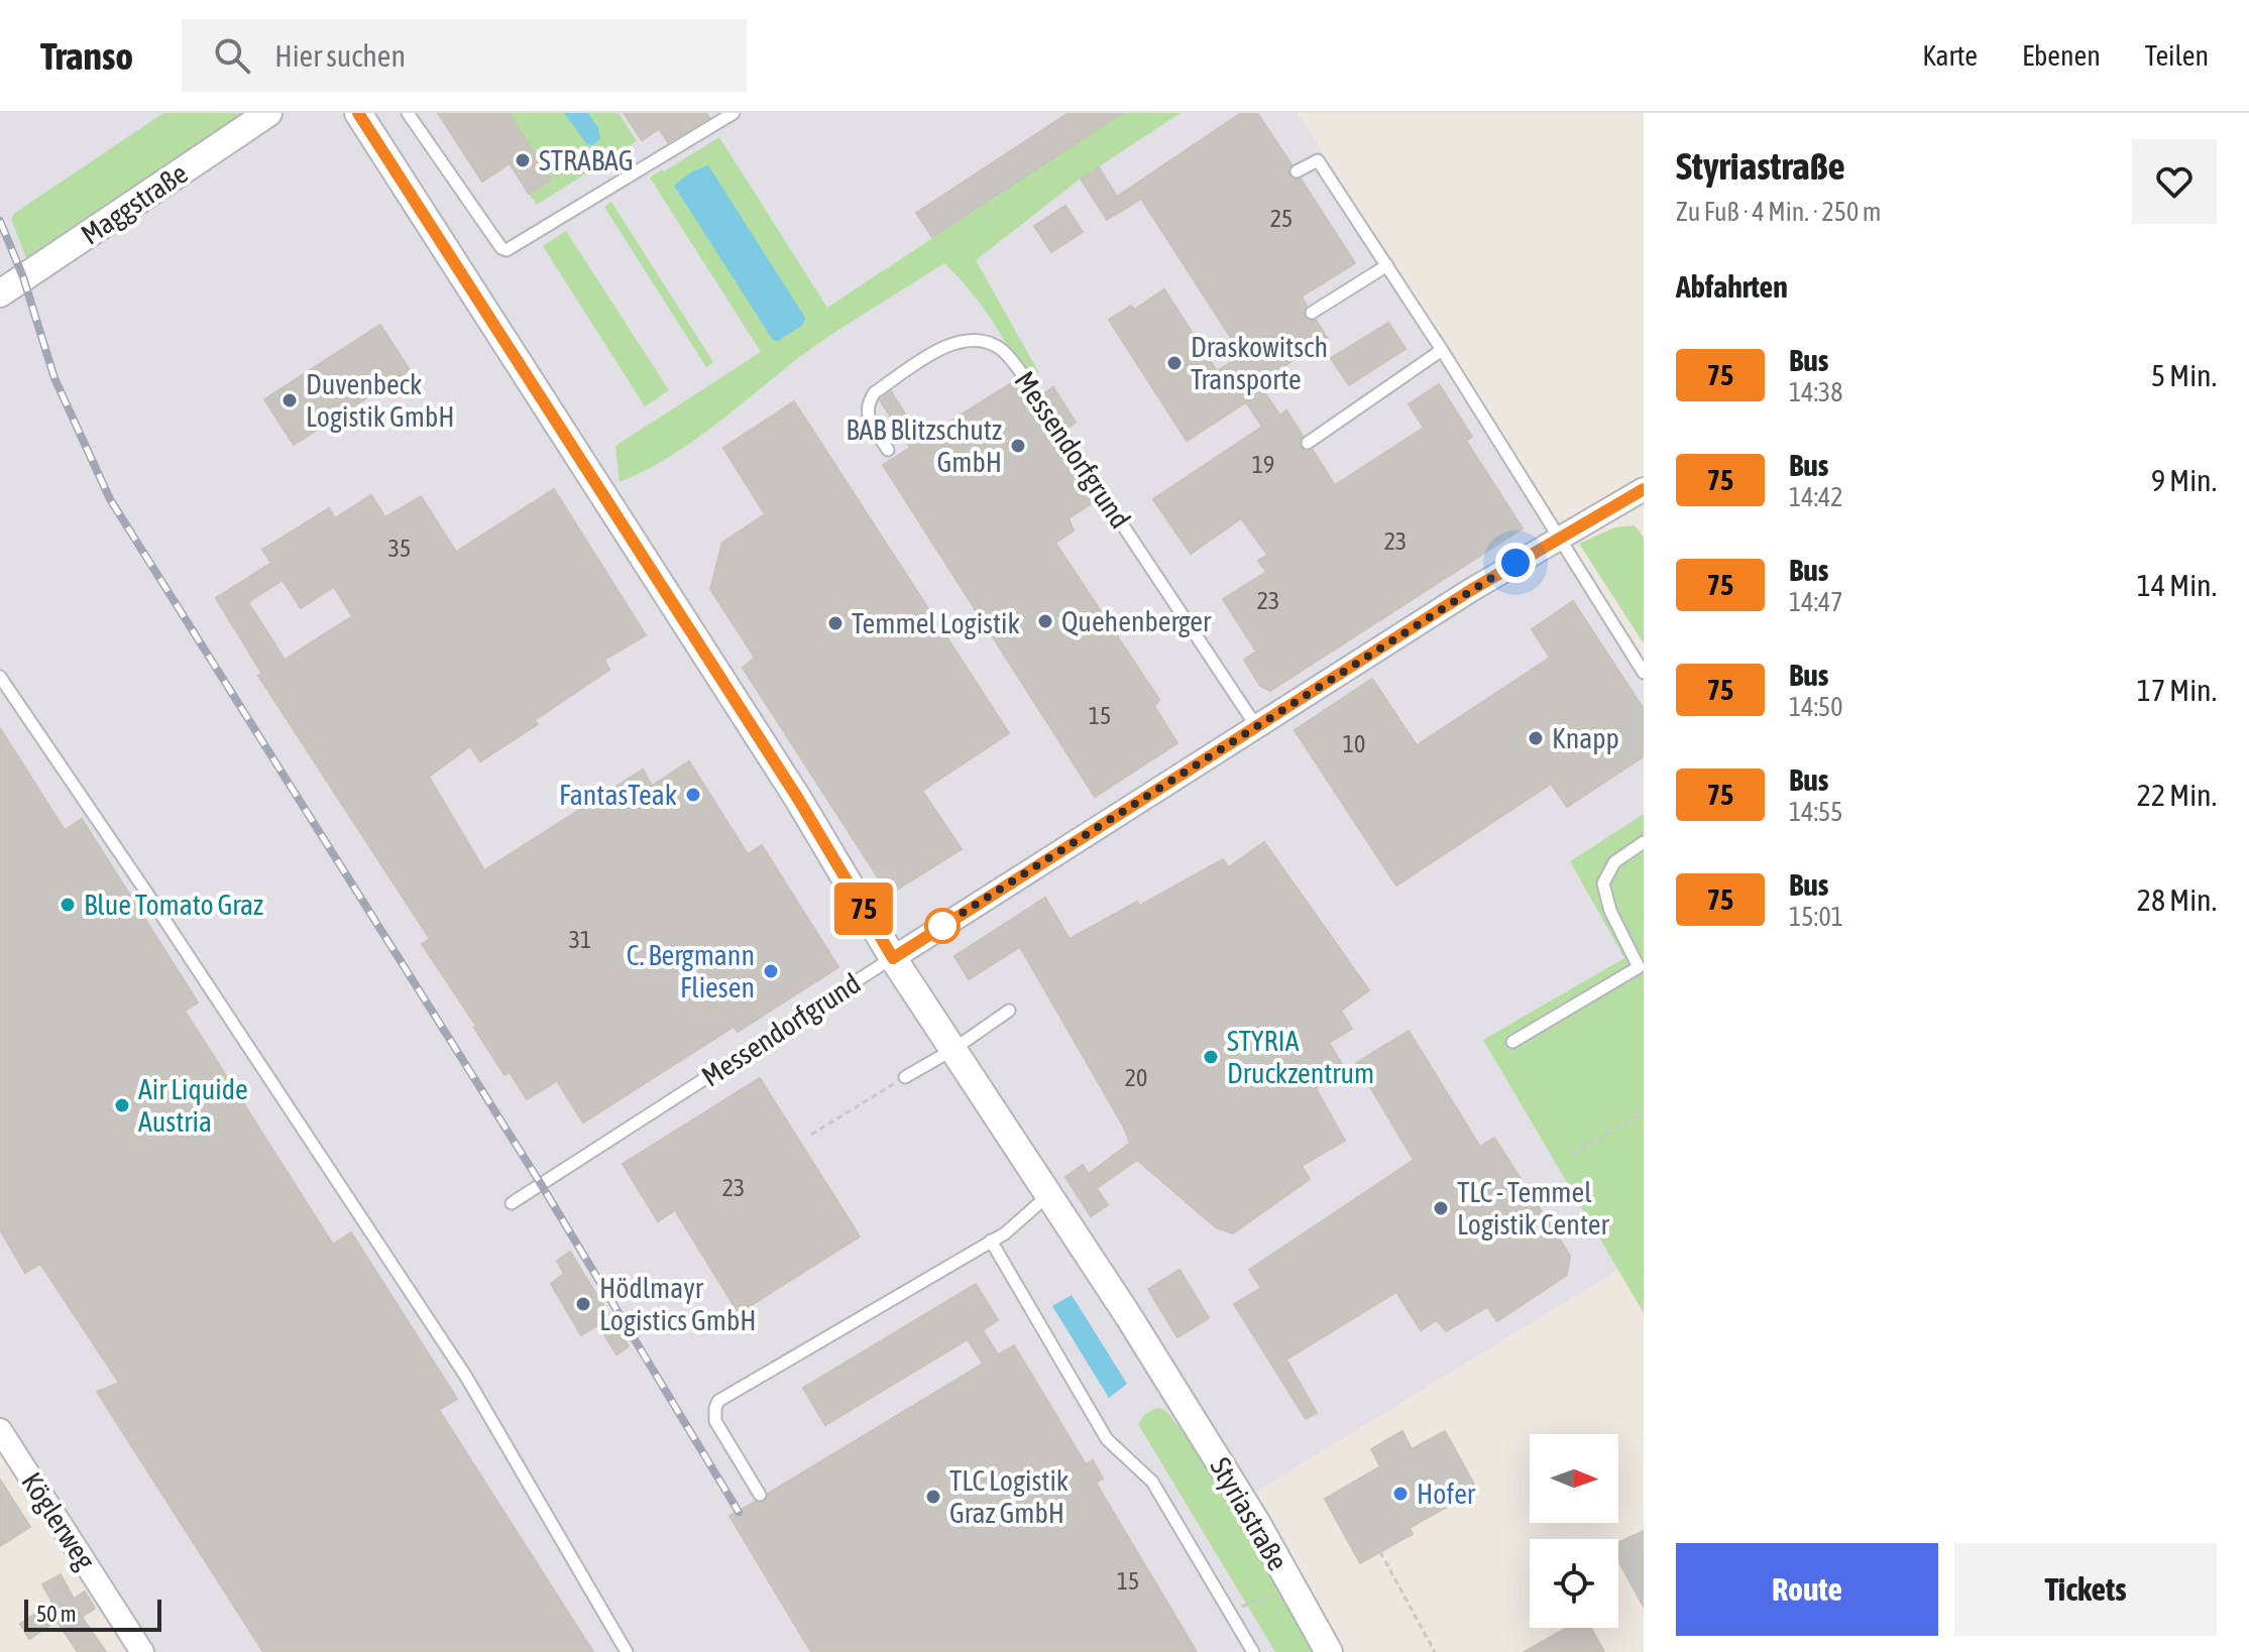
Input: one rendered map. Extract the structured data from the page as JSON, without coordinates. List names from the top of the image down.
{
  "streets": {
    "street": [
      "Maggstraße",
      "Messendorfgrund",
      "Styriastraße",
      "Köglerweg"
    ]
  },
  "crossings": [
    ["Messendorfgrund", "Styriastraße"]
  ],
  "places": [
    "STRABAG",
    "Draskowitsch Transporte",
    "Duvenbeck Logistik GmbH",
    "BAB Blitzschutz GmbH",
    "Quehenberger",
    "Temmel Logistik",
    "Knapp",
    "FantasTeak",
    "Blue Tomato Graz",
    "C. Bergmann Fliesen",
    "STYRIA Druckzentrum",
    "Air Liquide Austria",
    "TLC - Temmel Logistik Center",
    "Hödlmayr Logistics GmbH",
    "Hofer",
    "TLC Logistik Graz GmbH"
  ],
  "lines": ["bus line 75"],
  "house_numbers": [
    "25",
    "19",
    "23",
    "35",
    "23",
    "15",
    "10",
    "31",
    "20",
    "23",
    "15"
  ],
  "scale_bar": "50 m",
  "north": "right",
  "page": {
    "header": "Transo",
    "search": "Hier suchen",
    "nav": ["Karte", "Ebenen", "Teilen"],
    "on_map": "75",
    "heading": [
      ["Styriastraße", "Zu Fuß · 4 Min. · 250 m"],
      "Abfahrten"
    ],
    "list": [
      {
        "mark": "75",
        "name": "Bus",
        "note": "14:38",
        "value": "5 Min."
      },
      {
        "mark": "75",
        "name": "Bus",
        "note": "14:42",
        "value": "9 Min."
      },
      {
        "mark": "75",
        "name": "Bus",
        "note": "14:47",
        "value": "14 Min."
      },
      {
        "mark": "75",
        "name": "Bus",
        "note": "14:50",
        "value": "17 Min."
      },
      {
        "mark": "75",
        "name": "Bus",
        "note": "14:55",
        "value": "22 Min."
      },
      {
        "mark": "75",
        "name": "Bus",
        "note": "15:01",
        "value": "28 Min."
      }
    ],
    "buttons": ["Route", "Tickets"],
    "scale": "50 m"
  }
}
